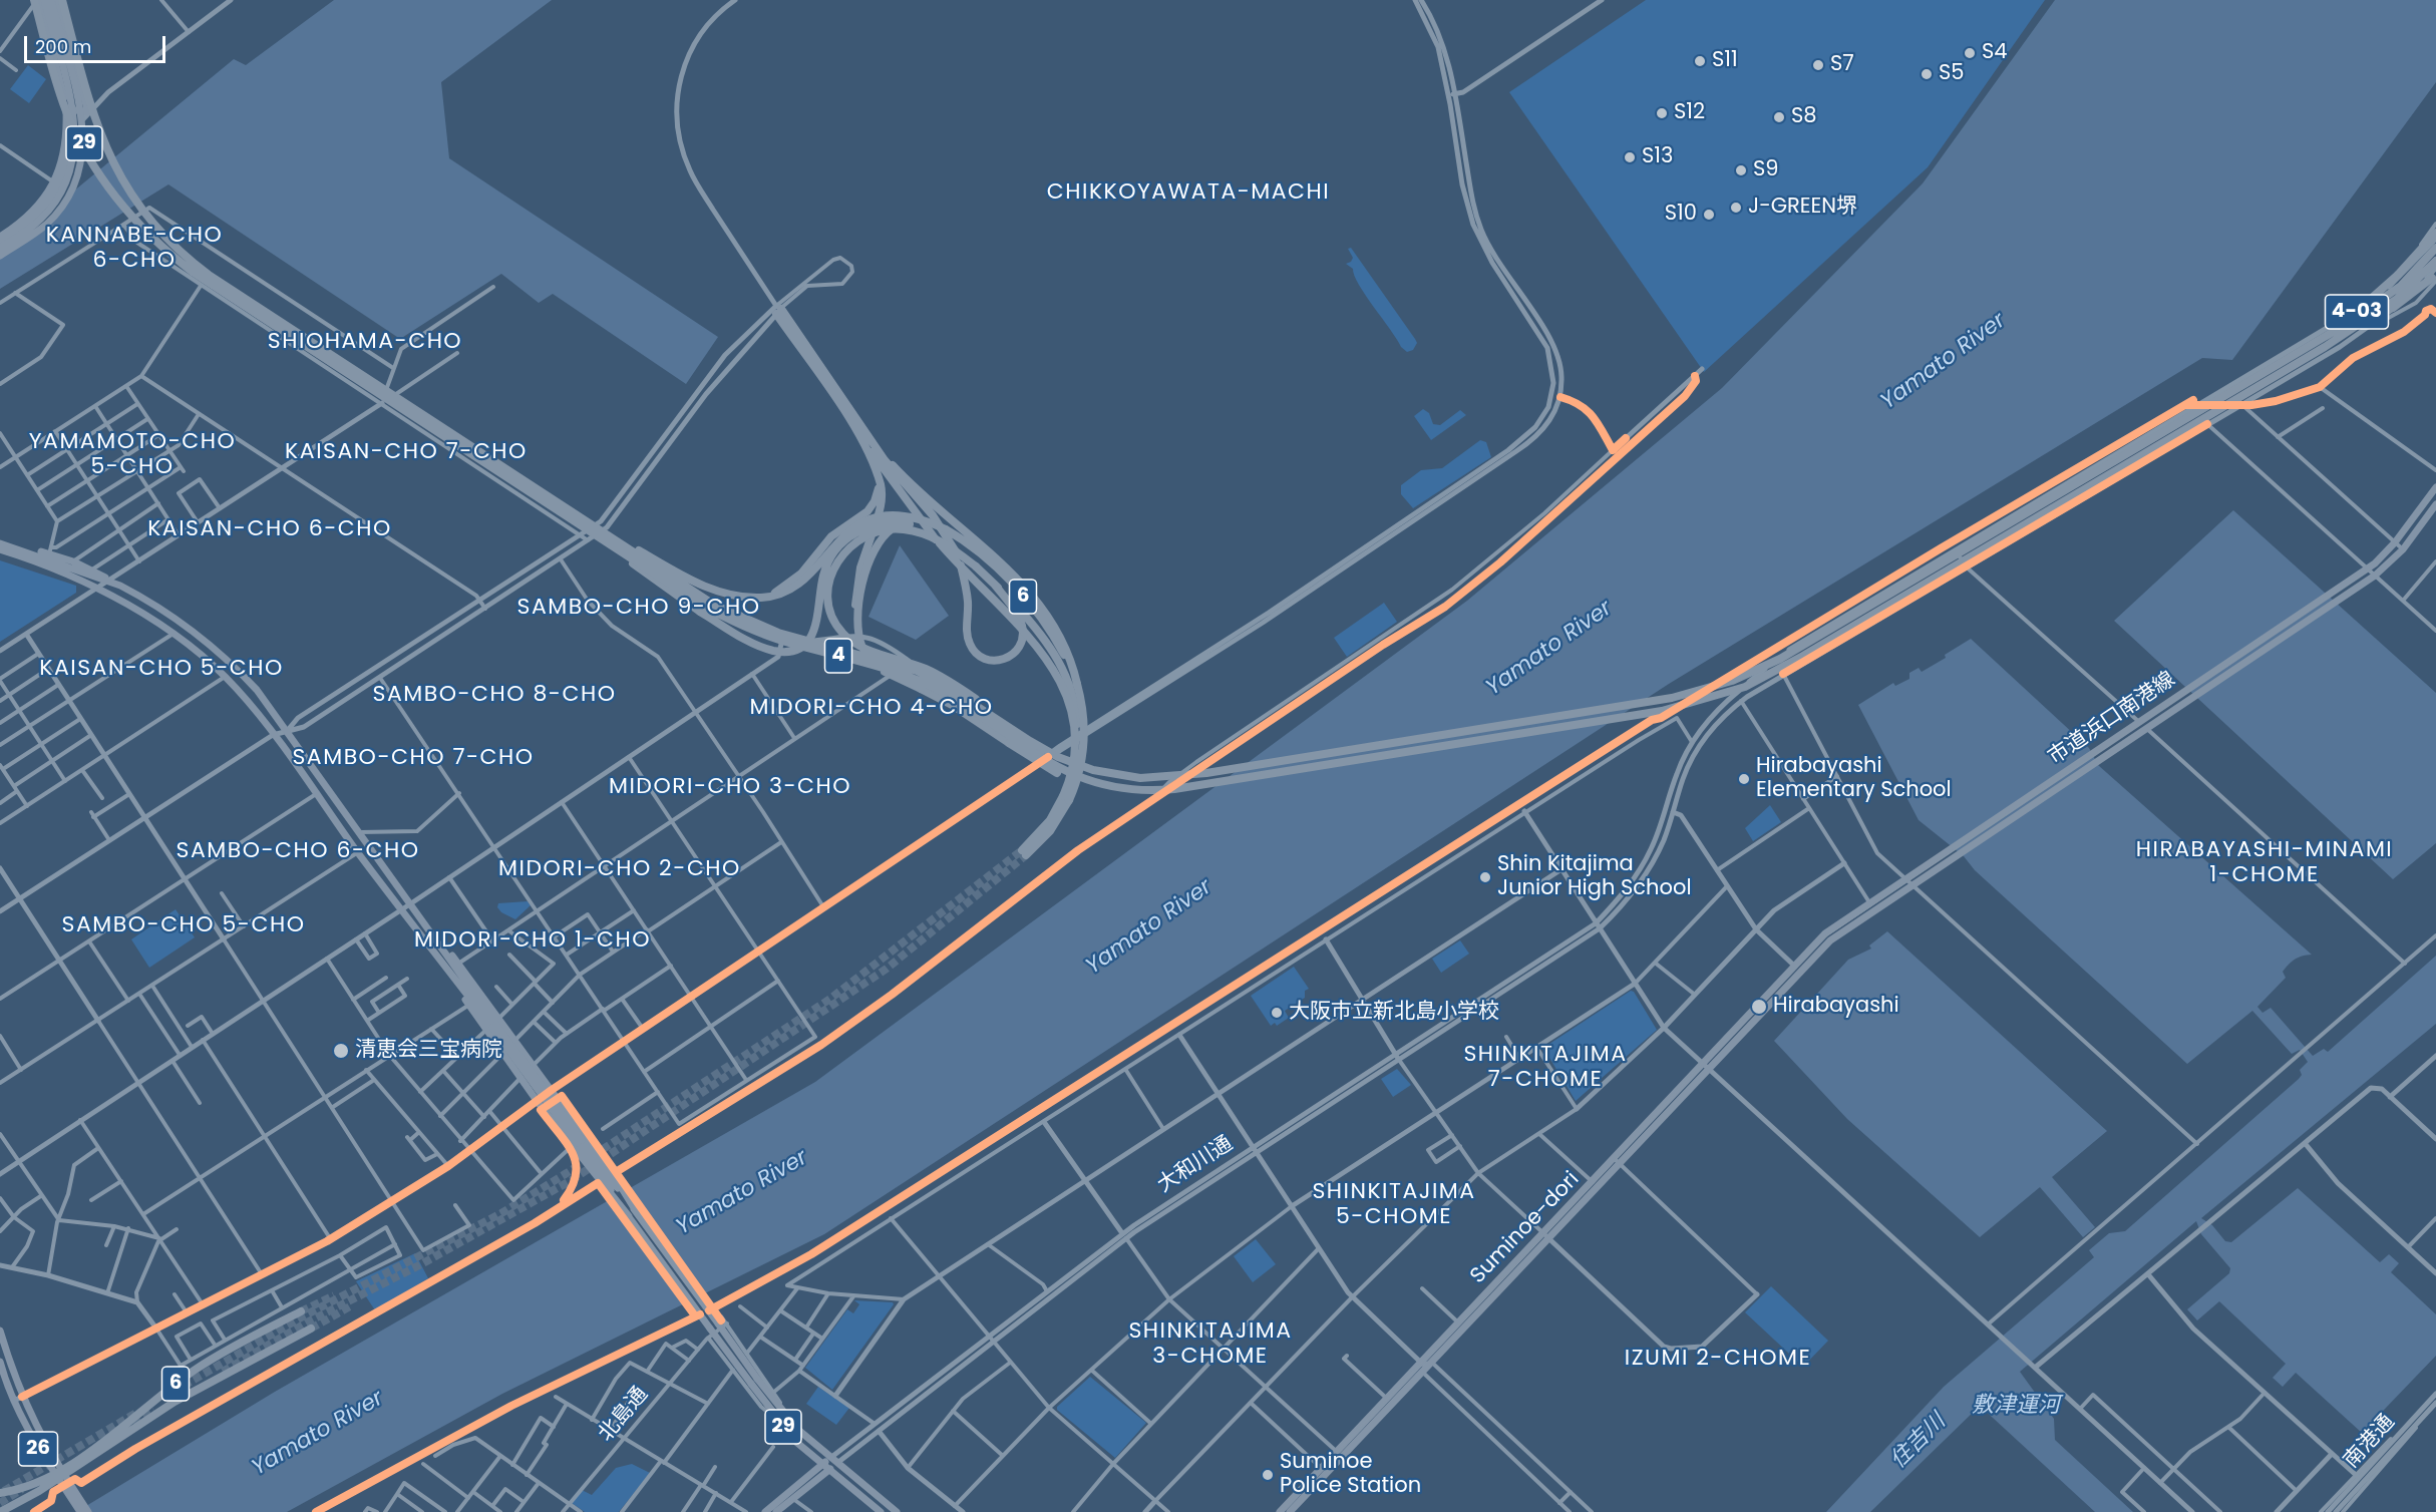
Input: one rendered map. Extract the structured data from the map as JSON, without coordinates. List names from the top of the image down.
{
  "streets": {
    "highway": [
      "4-03",
      "6",
      "4",
      "26"
    ],
    "main road": ["29", "市道浜口南港線", "Suminoe-dori"],
    "street": ["大和川通", "北島通", "南港通"]
  },
  "crossings": [
    ["29", "大和川通"],
    ["4-03", "4"],
    ["6", "4"],
    ["6", "26"],
    ["市道浜口南港線", "Suminoe-dori"]
  ],
  "districts": [
    "CHIKKOYAWATA-MACHI",
    "KANNABE-CHO 6-CHO",
    "SHIOHAMA-CHO",
    "YAMAMOTO-CHO 5-CHO",
    "KAISAN-CHO 7-CHO",
    "KAISAN-CHO 6-CHO",
    "SAMBO-CHO 9-CHO",
    "KAISAN-CHO 5-CHO",
    "SAMBO-CHO 8-CHO",
    "MIDORI-CHO 4-CHO",
    "SAMBO-CHO 7-CHO",
    "MIDORI-CHO 3-CHO",
    "HIRABAYASHI-MINAMI 1-CHOME",
    "SAMBO-CHO 6-CHO",
    "MIDORI-CHO 2-CHO",
    "SAMBO-CHO 5-CHO",
    "MIDORI-CHO 1-CHO",
    "SHINKITAJIMA 7-CHOME",
    "SHINKITAJIMA 5-CHOME",
    "SHINKITAJIMA 3-CHOME",
    "IZUMI 2-CHOME"
  ],
  "water": ["Yamato River", "敷津運河", "住吉川"],
  "places": [
    "S4",
    "S11",
    "S7",
    "S5",
    "S12",
    "S8",
    "S13",
    "S9",
    "J-GREEN堺",
    "S10",
    "Hirabayashi Elementary School",
    "Shin Kitajima Junior High School",
    "Hirabayashi",
    "大阪市立新北島小学校",
    "清恵会三宝病院",
    "Suminoe Police Station"
  ],
  "scale_bar": "200 m"
}
